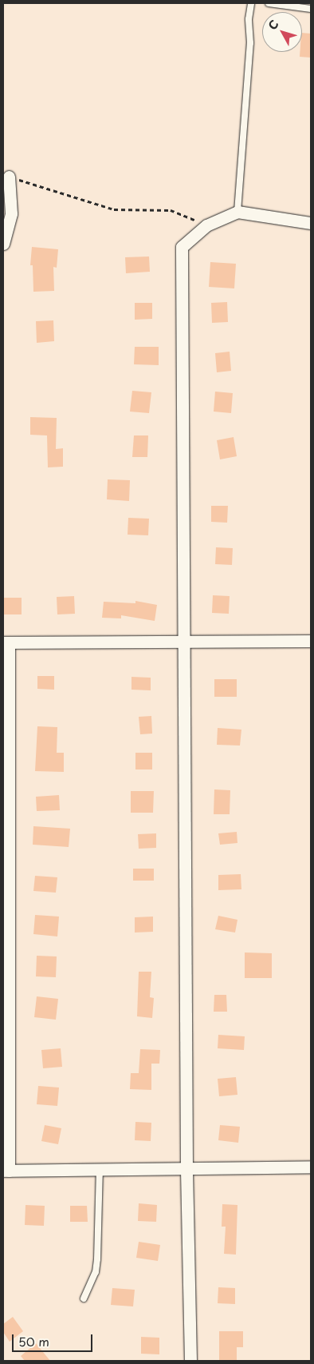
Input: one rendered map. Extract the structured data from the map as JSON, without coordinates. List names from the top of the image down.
{
  "scale_bar": "50 m",
  "north": "top left"
}
